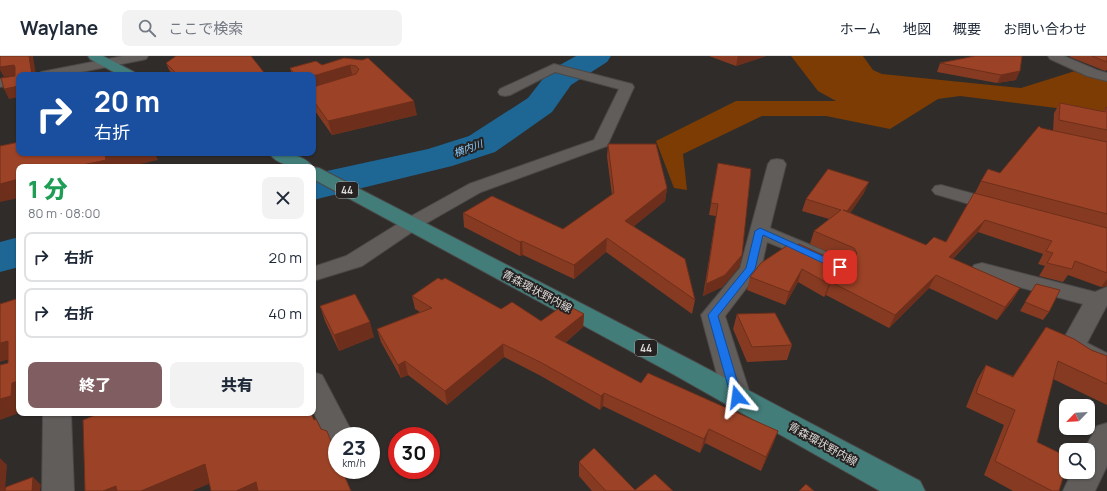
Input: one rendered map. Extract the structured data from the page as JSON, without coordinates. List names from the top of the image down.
{
  "streets": {
    "main road": ["44", "青森環状野内線"]
  },
  "water": ["横内川"],
  "north": "bottom left",
  "page": {
    "header": "Waylane",
    "search": "ここで検索",
    "nav": [
      "ホーム",
      "地図",
      "概要",
      "お問い合わせ"
    ],
    "turn": ["20 m", "右折"],
    "heading": ["1 分", "80 m · 08:00"],
    "list": [
      {
        "name": "右折",
        "value": "20 m"
      },
      {
        "name": "右折",
        "value": "40 m"
      }
    ],
    "buttons": ["終了", "共有"],
    "speed": "23 km/h",
    "limit": "30"
  }
}
